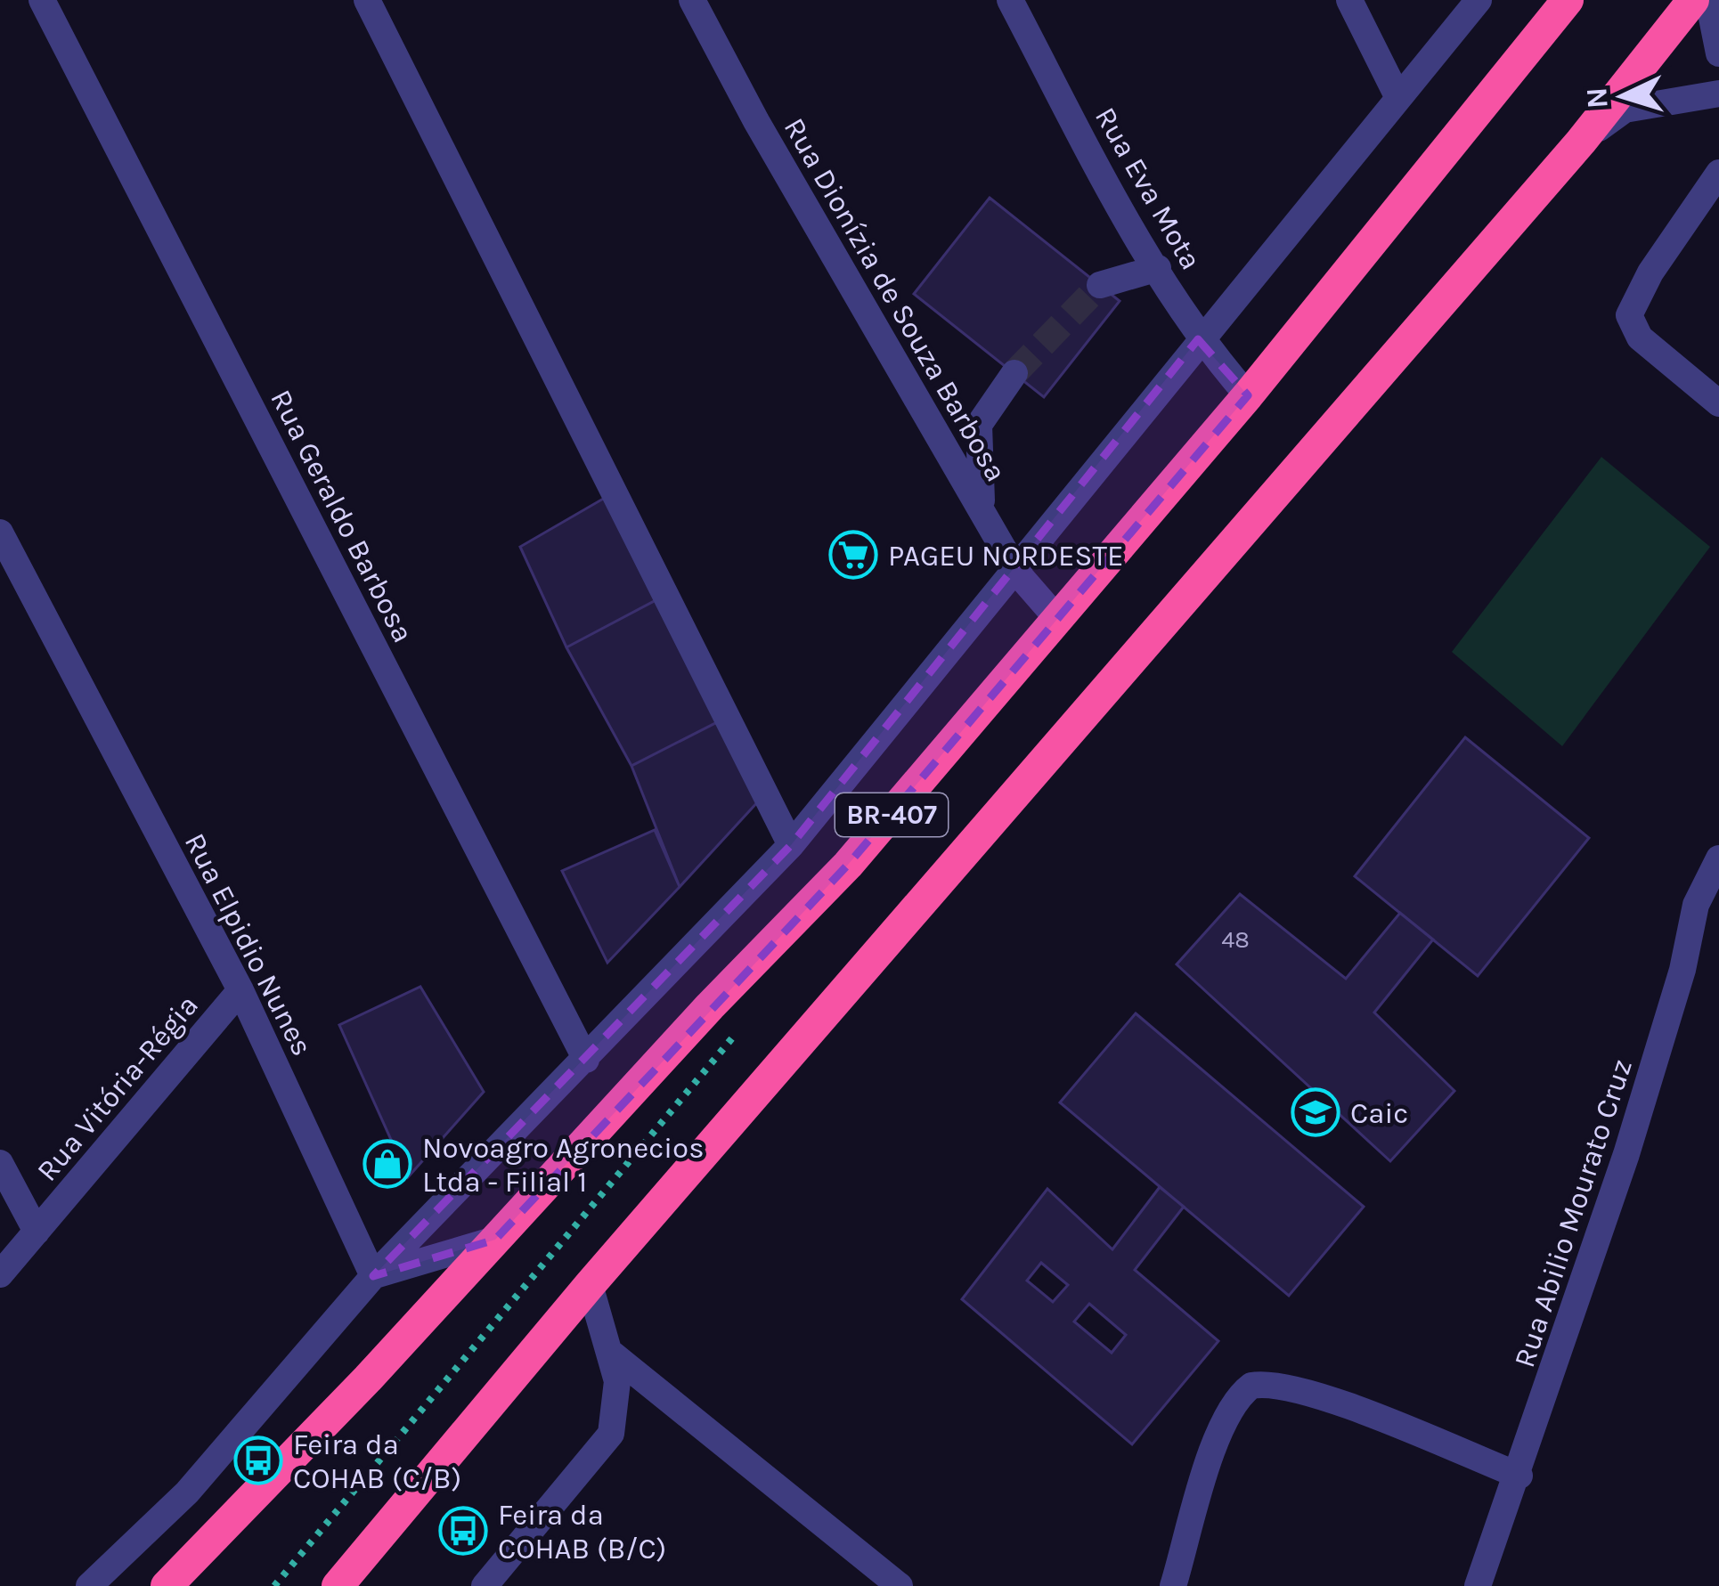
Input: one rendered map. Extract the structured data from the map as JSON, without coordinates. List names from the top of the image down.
{
  "streets": {
    "highway": ["BR-407"],
    "street": [
      "Rua Eva Mota",
      "Rua Dionízia de Souza Barbosa",
      "Rua Geraldo Barbosa",
      "Rua Elpidio Nunes",
      "Rua Vitória-Régia",
      "Rua Abilio Mourato Cruz"
    ]
  },
  "crossings": [
    ["Rua Eva Mota", "BR-407"],
    ["Rua Dionízia de Souza Barbosa", "BR-407"],
    ["Rua Elpidio Nunes", "Rua Vitória-Régia"]
  ],
  "places": {
    "supermarket": ["PAGEU NORDESTE"],
    "school or university": ["Caic"],
    "shop": ["Novoagro Agronecios Ltda - Filial 1"],
    "bus stop": ["Feira da COHAB (C/B)", "Feira da COHAB (B/C)"]
  },
  "house_numbers": ["48"],
  "north": "left"
}
